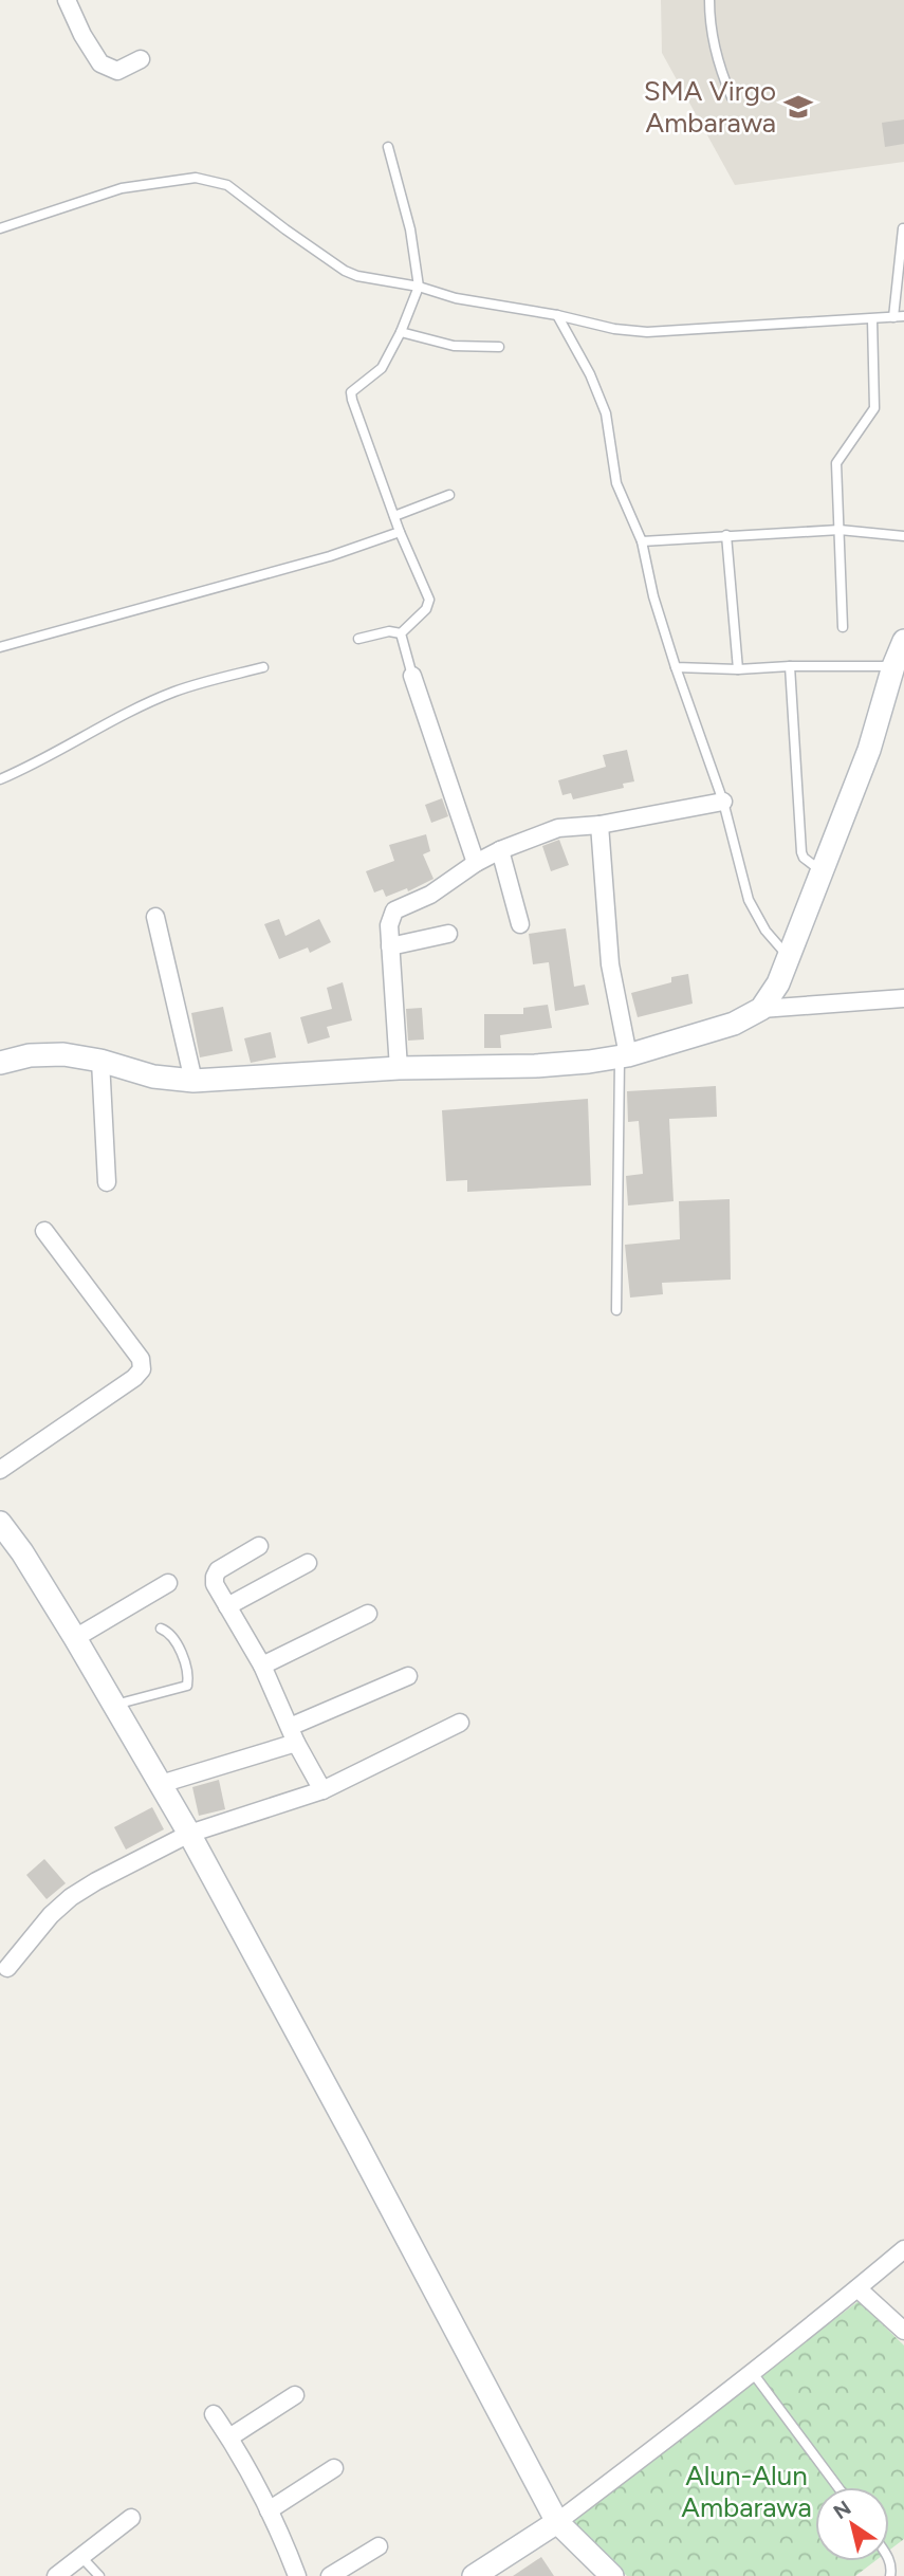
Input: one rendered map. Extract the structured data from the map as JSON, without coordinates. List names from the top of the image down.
{
  "parks": ["Alun-Alun Ambarawa"],
  "places": {
    "school or university": ["SMA Virgo Ambarawa"]
  },
  "north": "top left"
}
